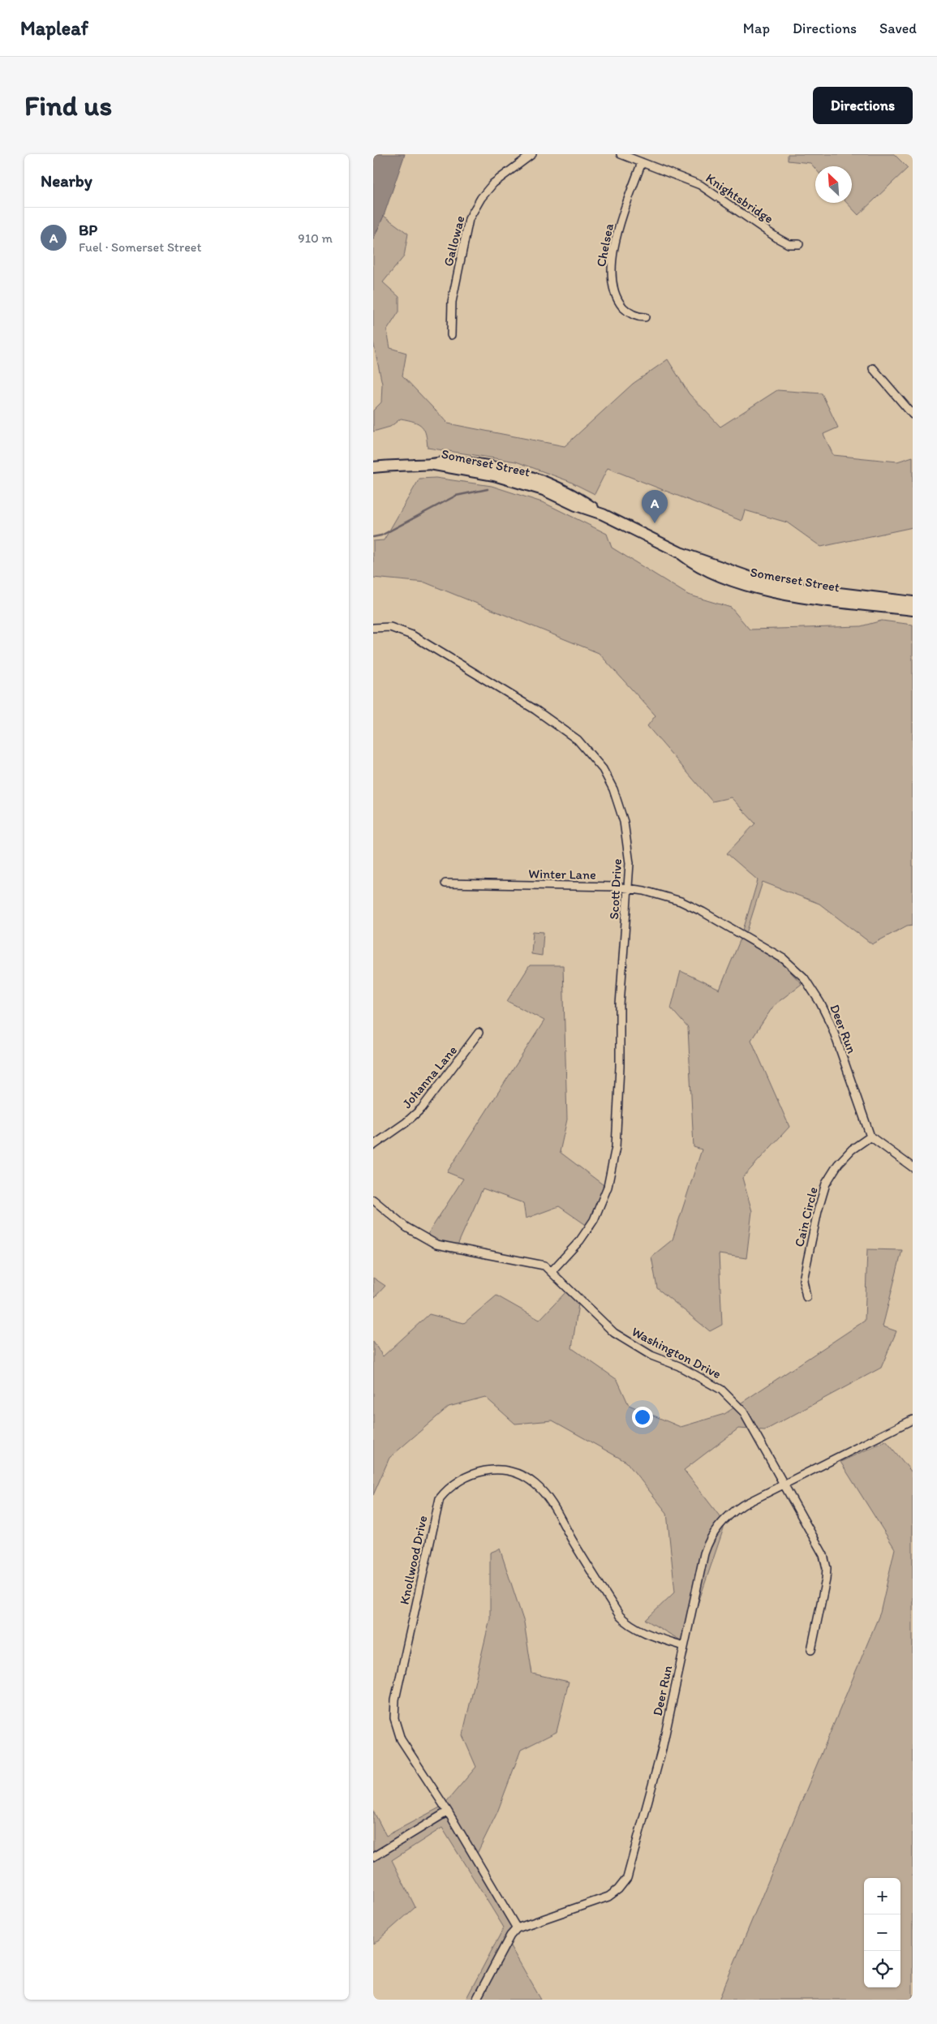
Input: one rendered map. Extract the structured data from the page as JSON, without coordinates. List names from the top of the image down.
{
  "streets": {
    "main road": ["Somerset Street"],
    "street": [
      "Knightsbridge",
      "Gallowae",
      "Chelsea",
      "Winter Lane",
      "Scott Drive",
      "Deer Run",
      "Johanna Lane",
      "Cain Circle",
      "Washington Drive",
      "Knollwood Drive"
    ]
  },
  "crossings": [
    ["Knightsbridge", "Chelsea"],
    ["Winter Lane", "Scott Drive"],
    ["Winter Lane", "Deer Run"],
    ["Scott Drive", "Washington Drive"],
    ["Deer Run", "Cain Circle"],
    ["Deer Run", "Washington Drive"],
    ["Deer Run", "Knollwood Drive"]
  ],
  "north": "top left",
  "page": {
    "header": "Mapleaf",
    "nav": ["Map", "Directions", "Saved"],
    "buttons": "Directions",
    "title": "Find us",
    "heading": "Nearby",
    "list": [
      {
        "mark": "A",
        "name": "BP",
        "note": "Fuel · Somerset Street",
        "value": "910 m"
      }
    ],
    "pins": "A",
    "map_buttons": ["+", "−"]
  }
}
